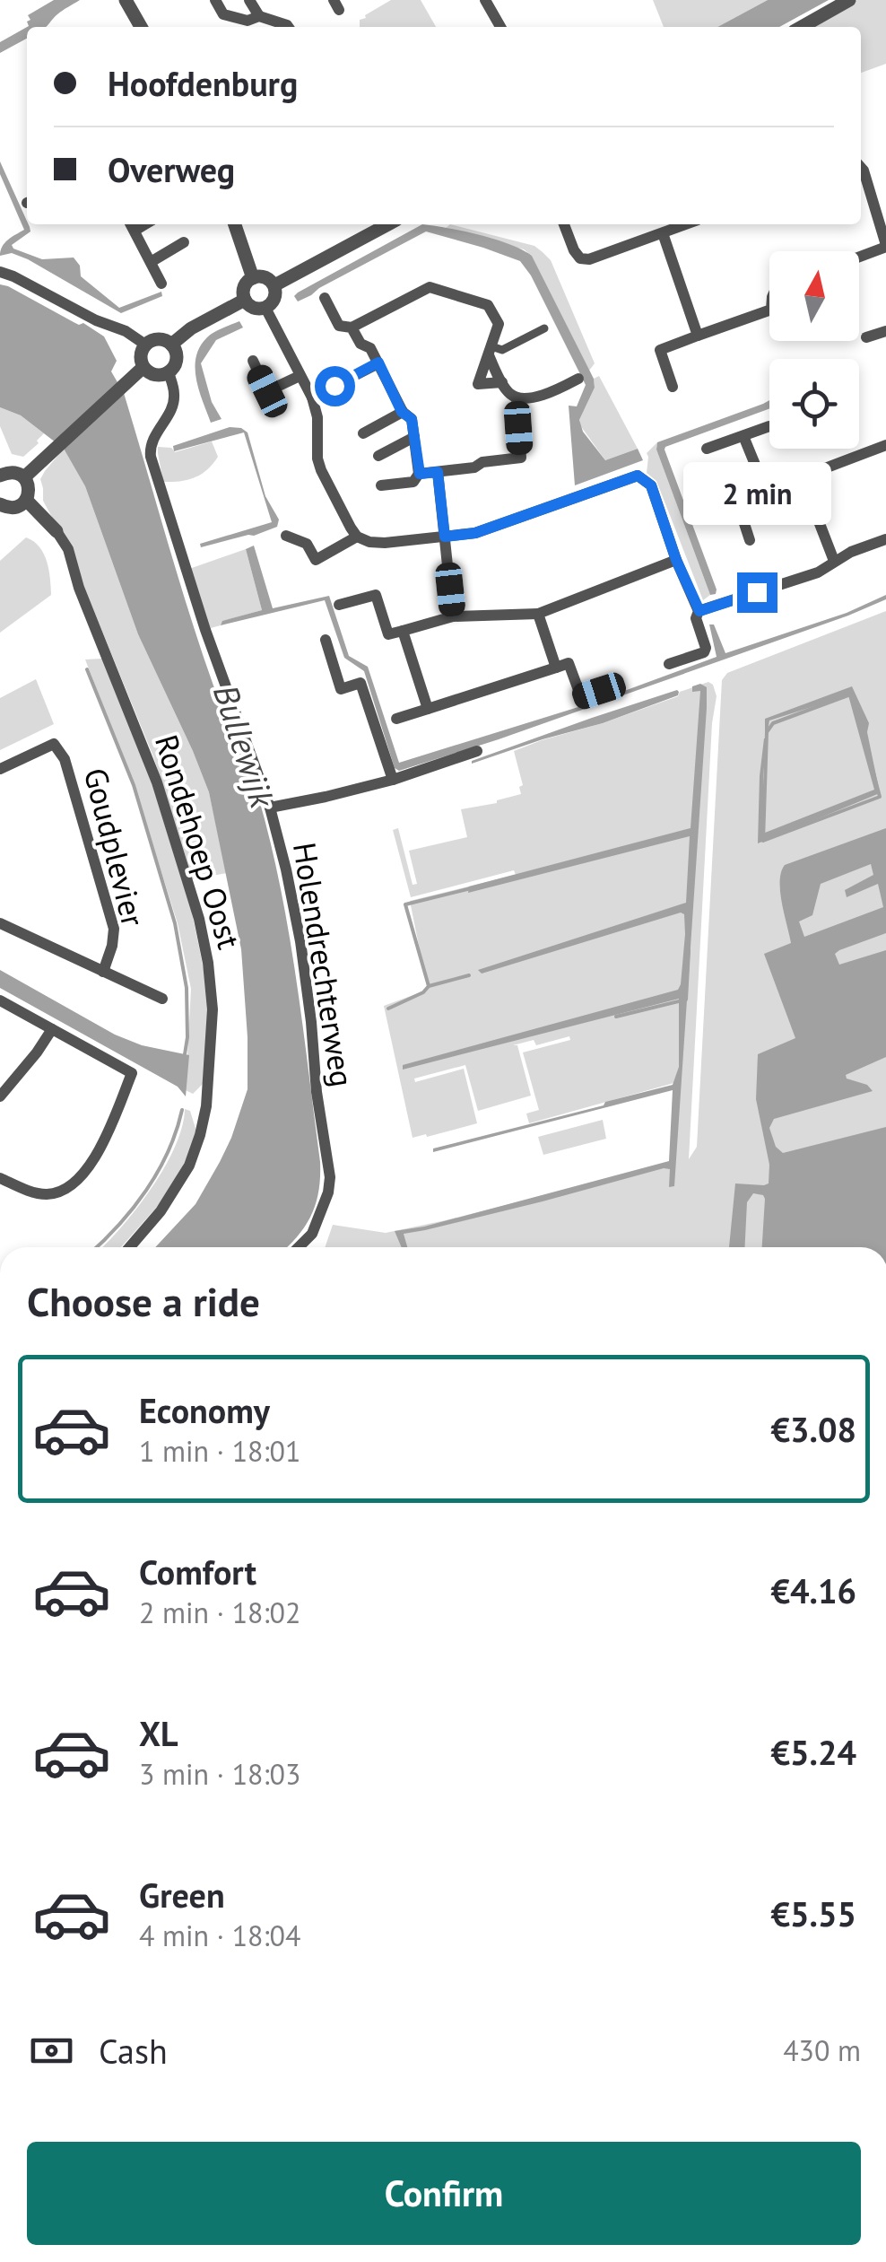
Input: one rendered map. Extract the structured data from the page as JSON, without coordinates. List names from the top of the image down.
{
  "streets": {
    "street": ["Rondehoep Oost", "Goudplevier", "Holendrechterweg"]
  },
  "water": ["Bullewijk"],
  "north": "top",
  "page": {
    "banner": ["Hoofdenburg", "Overweg"],
    "bubble": "2 min",
    "heading": "Choose a ride",
    "list": [
      {
        "name": "Economy",
        "note": "1 min · 18:01",
        "value": "€3.08"
      },
      {
        "name": "Comfort",
        "note": "2 min · 18:02",
        "value": "€4.16"
      },
      {
        "name": "XL",
        "note": "3 min · 18:03",
        "value": "€5.24"
      },
      {
        "name": "Green",
        "note": "4 min · 18:04",
        "value": "€5.55"
      }
    ],
    "pay": ["Cash", "430 m"],
    "buttons": "Confirm"
  }
}
